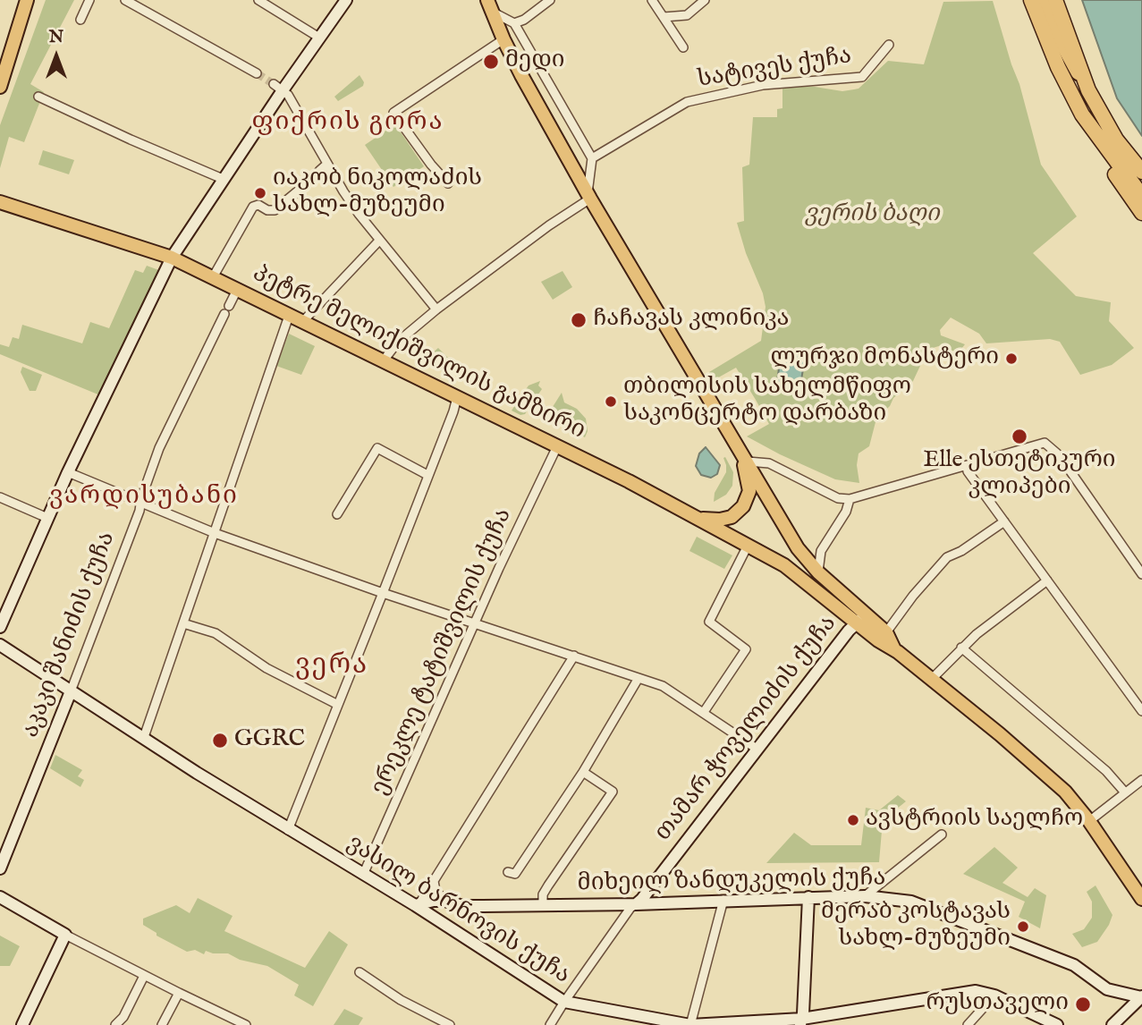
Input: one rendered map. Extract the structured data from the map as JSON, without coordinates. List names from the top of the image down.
{
  "streets": {
    "main road": ["პეტრე მელიქიშვილის გამზირი"],
    "street": [
      "სატივეს ქუჩა",
      "აკაკი შანიძის ქუჩა",
      "ერეკლე ტატიშვილის ქუჩა",
      "თამარ ჭოველიძის ქუჩა",
      "მიხეილ ზანდუკელის ქუჩა",
      "ვასილ ბარნოვის ქუჩა"
    ]
  },
  "crossings": [
    ["პეტრე მელიქიშვილის გამზირი", "აკაკი შანიძის ქუჩა"],
    ["პეტრე მელიქიშვილის გამზირი", "ერეკლე ტატიშვილის ქუჩა"],
    ["პეტრე მელიქიშვილის გამზირი", "თამარ ჭოველიძის ქუჩა"],
    ["აკაკი შანიძის ქუჩა", "ვასილ ბარნოვის ქუჩა"],
    ["ერეკლე ტატიშვილის ქუჩა", "ვასილ ბარნოვის ქუჩა"],
    ["თამარ ჭოველიძის ქუჩა", "მიხეილ ზანდუკელის ქუჩა"],
    ["მიხეილ ზანდუკელის ქუჩა", "ვასილ ბარნოვის ქუჩა"]
  ],
  "districts": ["ფიქრის გორა", "ვარდისუბანი", "ვერა"],
  "parks": ["ვერის ბაღი"],
  "places": [
    "მედი",
    "იაკობ ნიკოლაძის სახლ-მუზეუმი",
    "ჩაჩავას კლინიკა",
    "ლურჯი მონასტერი",
    "თბილისის სახელმწიფო საკონცერტო დარბაზი",
    "Elle ესთეტიკური კლიპები",
    "GGRC",
    "ავსტრიის საელჩო",
    "მერაბ კოსტავას სახლ-მუზეუმი",
    "რუსთაველი"
  ],
  "north": "top"
}
